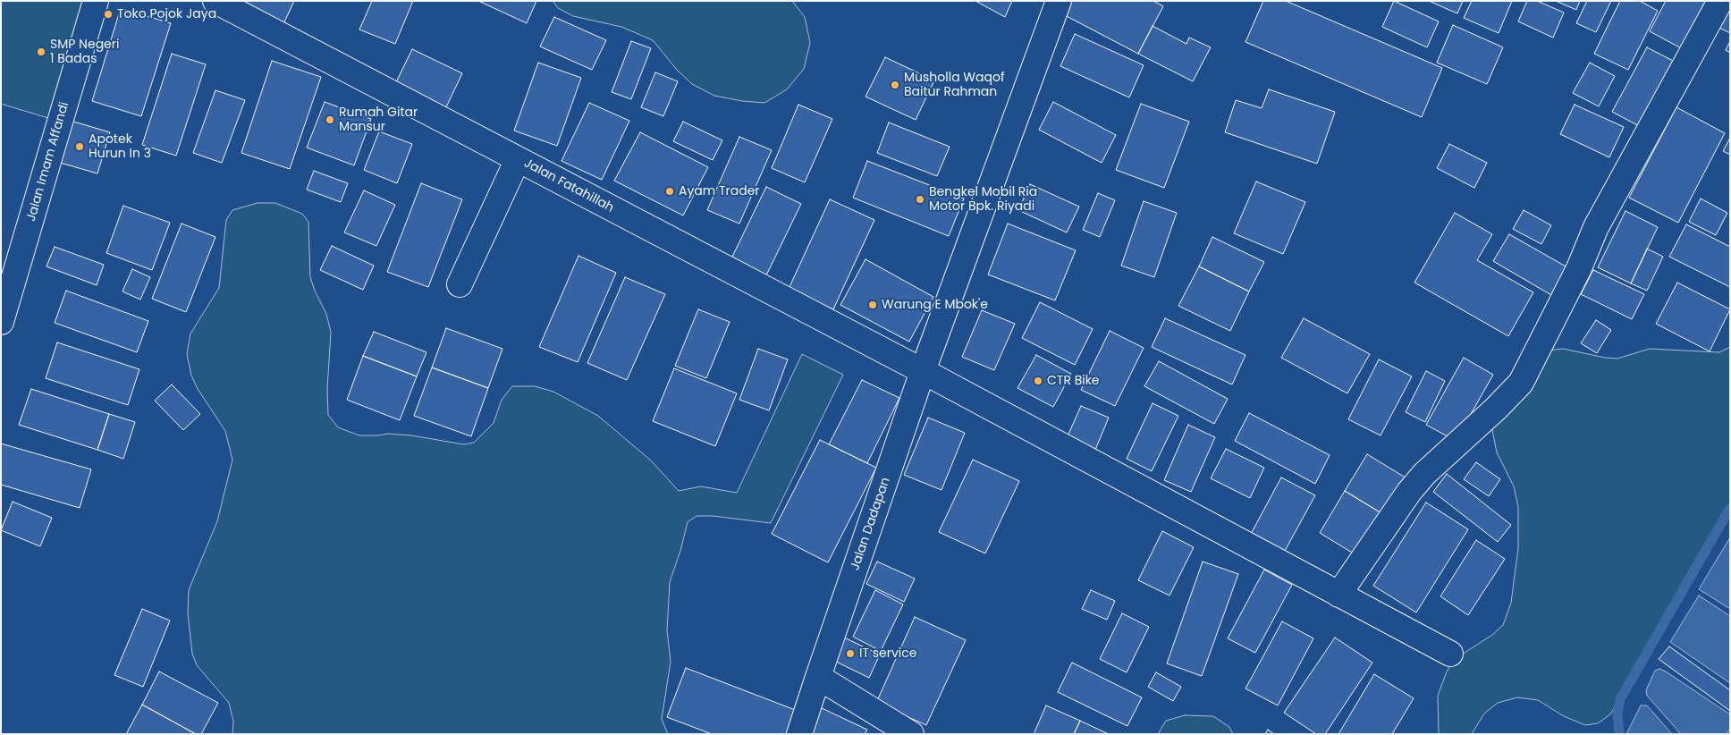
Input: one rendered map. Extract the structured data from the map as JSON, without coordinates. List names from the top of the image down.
{
  "streets": {
    "street": ["Jalan Imam Affandi", "Jalan Fatahillah", "Jalan Dadapan"]
  },
  "crossings": [
    ["Jalan Fatahillah", "Jalan Dadapan"]
  ],
  "places": [
    "Toko Pojok Jaya",
    "SMP Negeri 1 Badas",
    "Musholla Waqof Baitur Rahman",
    "Rumah Gitar Mansur",
    "Apotek Hurun In 3",
    "Ayam Trader",
    "Bengkel Mobil Ria Motor Bpk. Riyadi",
    "Warung E Mbok'e",
    "CTR Bike",
    "IT service"
  ]
}
